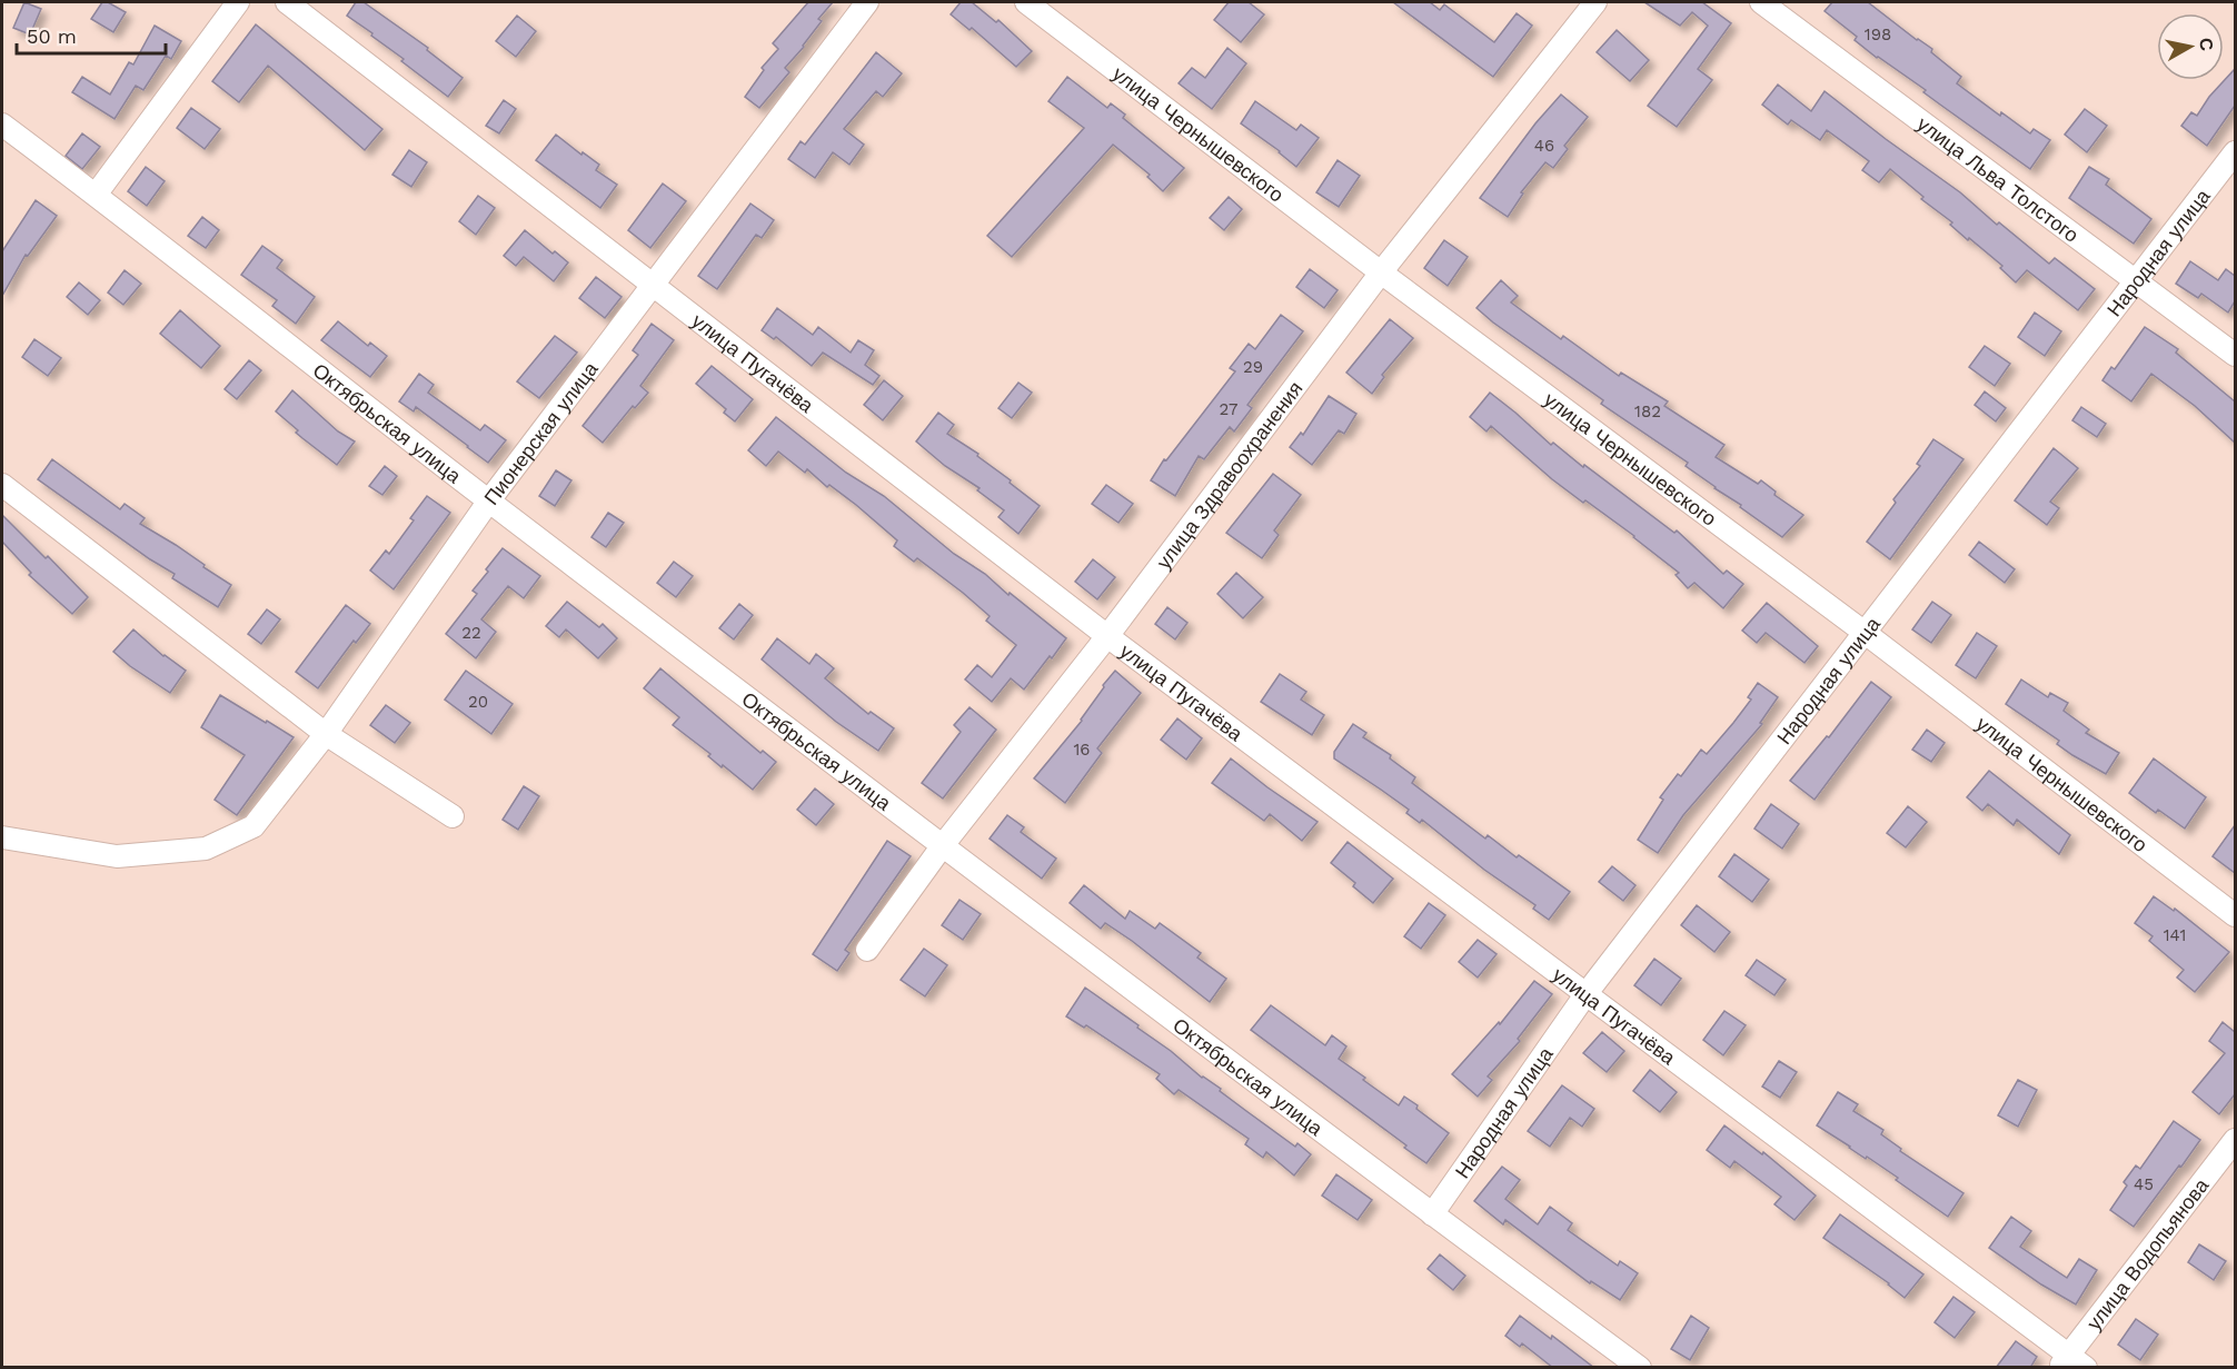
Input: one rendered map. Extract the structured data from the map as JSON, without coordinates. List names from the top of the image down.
{
  "streets": {
    "street": [
      "улица Чернышевского",
      "улица Льва Толстого",
      "Народная улица",
      "улица Пугачёва",
      "Октябрьская улица",
      "Пионерская улица",
      "улица Здравоохранения",
      "улица Водопьянова"
    ]
  },
  "crossings": [
    ["улица Чернышевского", "Народная улица"],
    ["улица Чернышевского", "улица Здравоохранения"],
    ["улица Льва Толстого", "Народная улица"],
    ["Народная улица", "улица Пугачёва"],
    ["Народная улица", "Октябрьская улица"],
    ["улица Пугачёва", "Пионерская улица"],
    ["улица Пугачёва", "улица Здравоохранения"],
    ["улица Пугачёва", "улица Водопьянова"],
    ["Октябрьская улица", "Пионерская улица"],
    ["Октябрьская улица", "улица Здравоохранения"]
  ],
  "house_numbers": [
    "198",
    "46",
    "29",
    "27",
    "182",
    "22",
    "20",
    "16",
    "141",
    "45"
  ],
  "scale_bar": "50 m",
  "north": "right"
}
